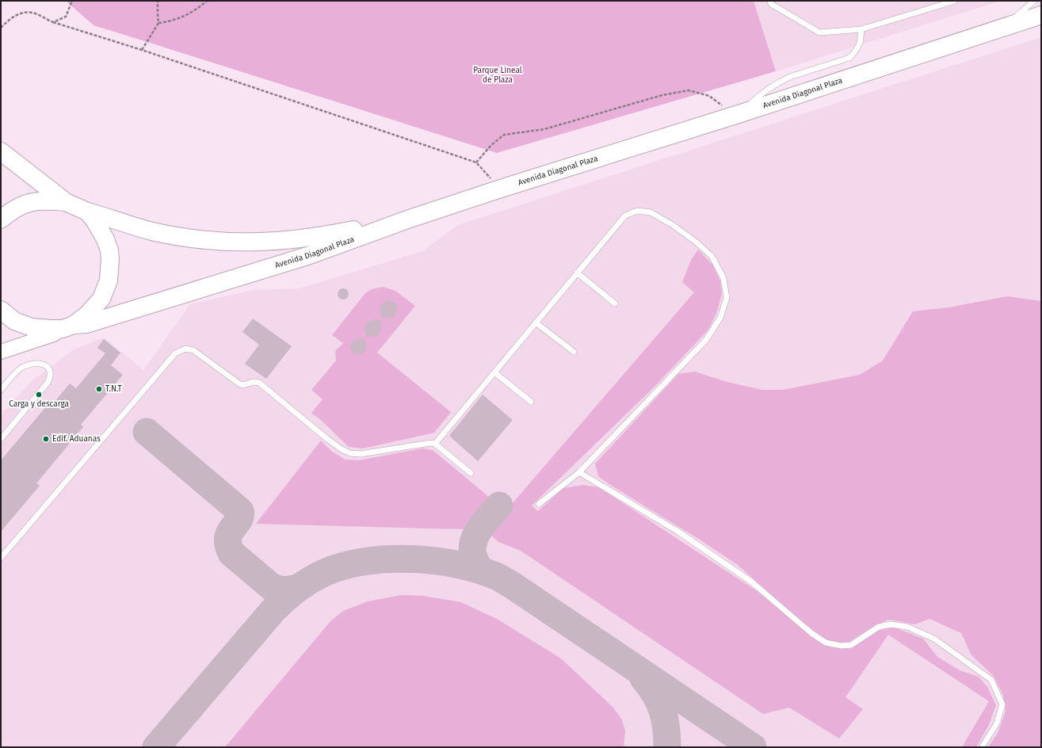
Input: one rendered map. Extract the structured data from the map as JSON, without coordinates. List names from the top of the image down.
{
  "streets": {
    "main road": ["Avenida Diagonal Plaza"]
  },
  "parks": ["Parque Lineal de Plaza"],
  "places": ["T.N.T", "Carga y descarga", "Edif. Aduanas"]
}
